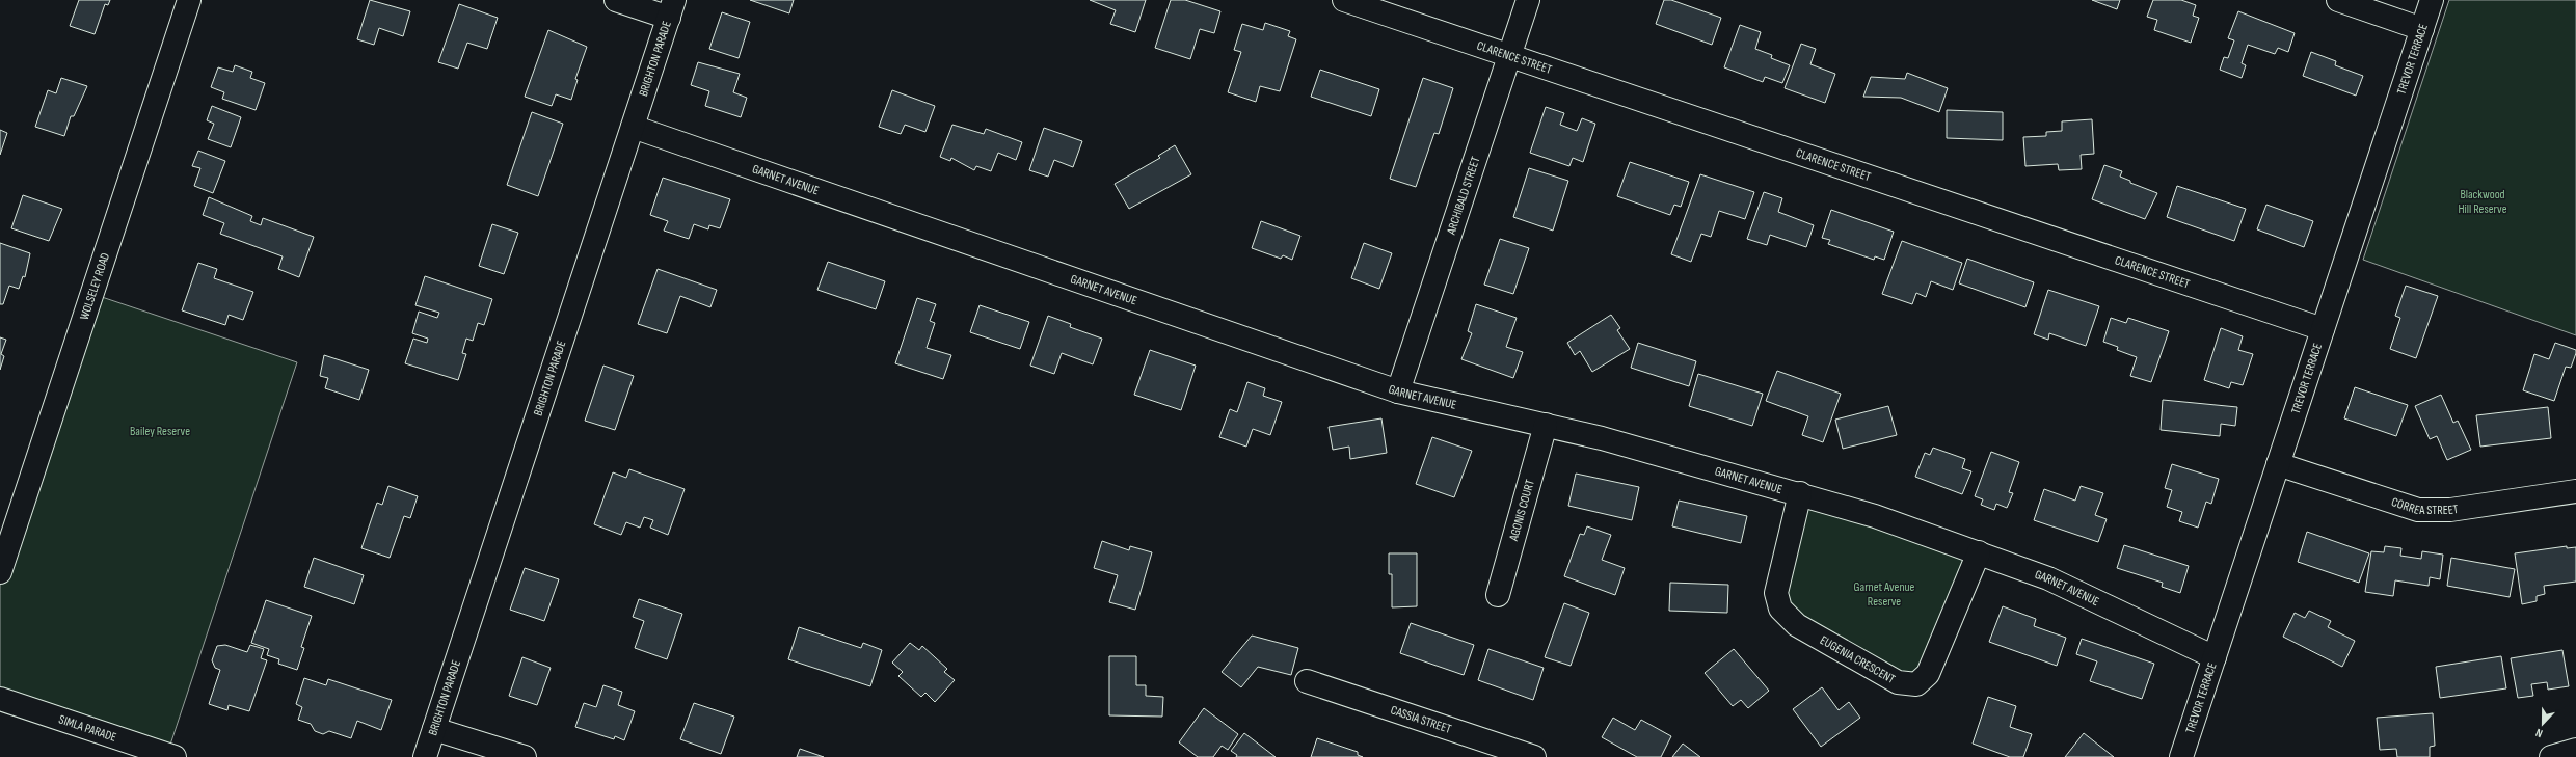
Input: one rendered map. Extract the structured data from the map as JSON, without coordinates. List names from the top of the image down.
{
  "streets": {
    "street": [
      "CLARENCE STREET",
      "BRIGHTON PARADE",
      "TREVOR TERRACE",
      "GARNET AVENUE",
      "ARCHIBALD STREET",
      "WOLSELEY ROAD",
      "CORREA STREET",
      "AGONIS COURT",
      "EUGENIA CRESCENT",
      "CASSIA STREET",
      "SIMLA PARADE"
    ]
  },
  "crossings": [
    ["CLARENCE STREET", "TREVOR TERRACE"],
    ["CLARENCE STREET", "ARCHIBALD STREET"],
    ["BRIGHTON PARADE", "GARNET AVENUE"],
    ["TREVOR TERRACE", "GARNET AVENUE"],
    ["TREVOR TERRACE", "CORREA STREET"],
    ["GARNET AVENUE", "ARCHIBALD STREET"],
    ["GARNET AVENUE", "AGONIS COURT"],
    ["GARNET AVENUE", "EUGENIA CRESCENT"]
  ],
  "parks": ["Blackwood Hill Reserve", "Bailey Reserve", "Garnet Avenue Reserve"],
  "north": "bottom"
}
